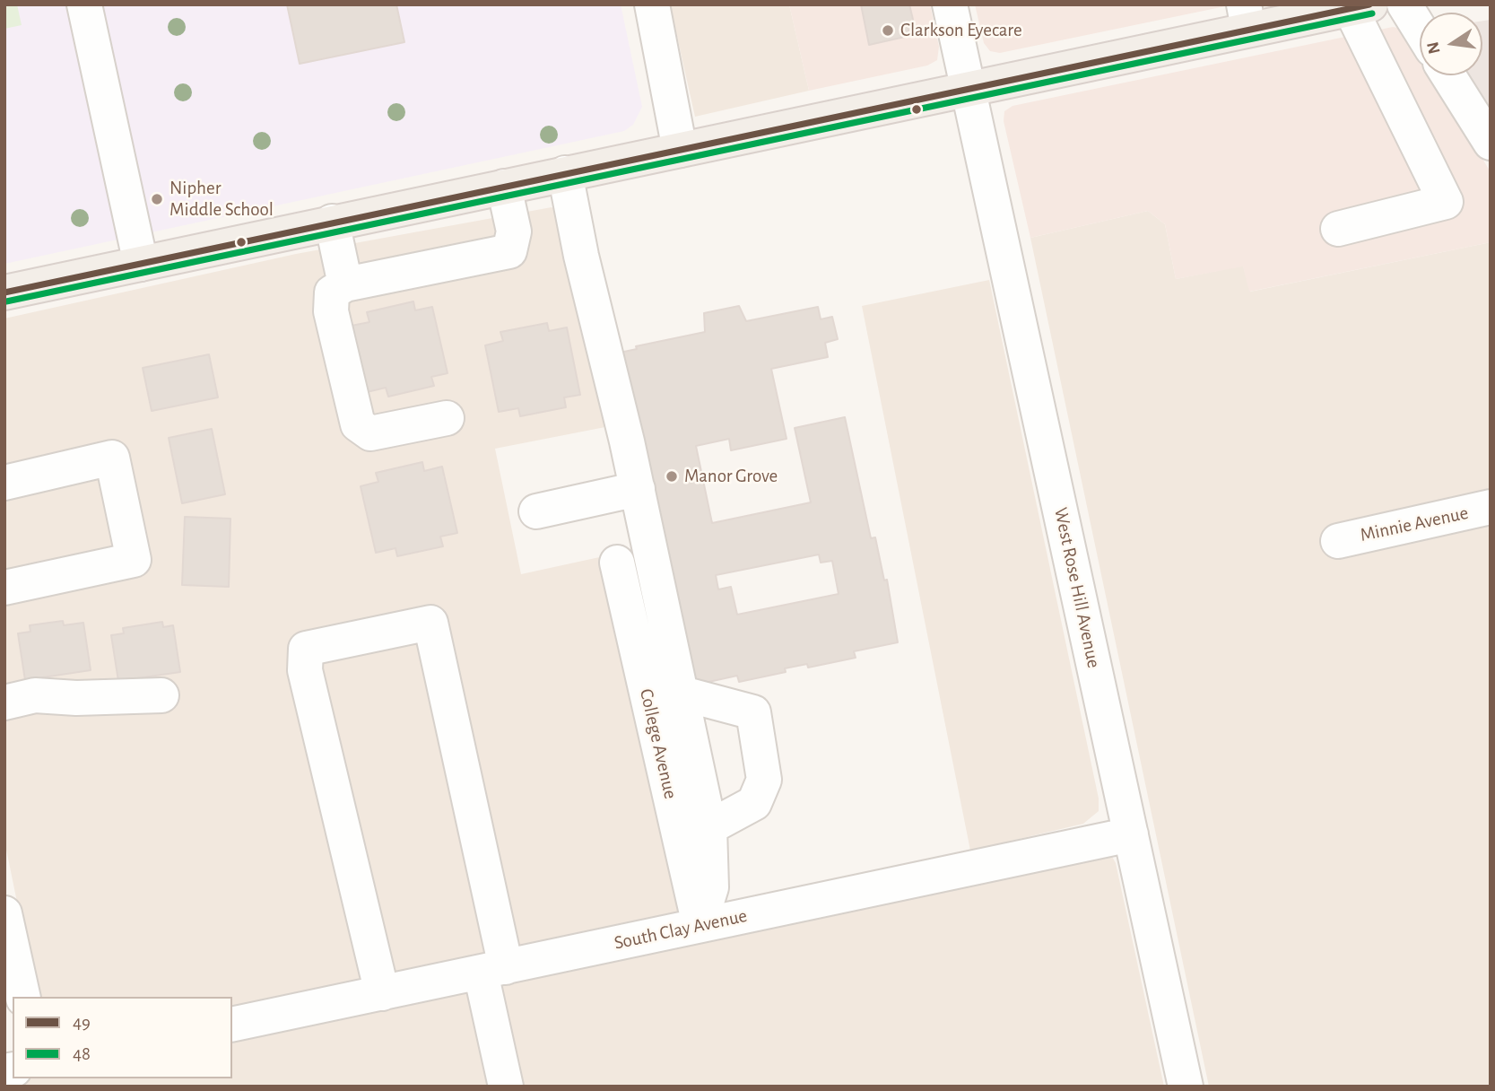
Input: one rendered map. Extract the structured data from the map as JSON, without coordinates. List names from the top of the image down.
{
  "streets": {
    "street": [
      "Minnie Avenue",
      "West Rose Hill Avenue",
      "College Avenue",
      "South Clay Avenue"
    ]
  },
  "crossings": [
    ["West Rose Hill Avenue", "South Clay Avenue"],
    ["College Avenue", "South Clay Avenue"]
  ],
  "places": ["Clarkson Eyecare", "Nipher Middle School", "Manor Grove"],
  "lines": ["transit line 49", "transit line 48"],
  "legend": ["49", "48"],
  "north": "left"
}
